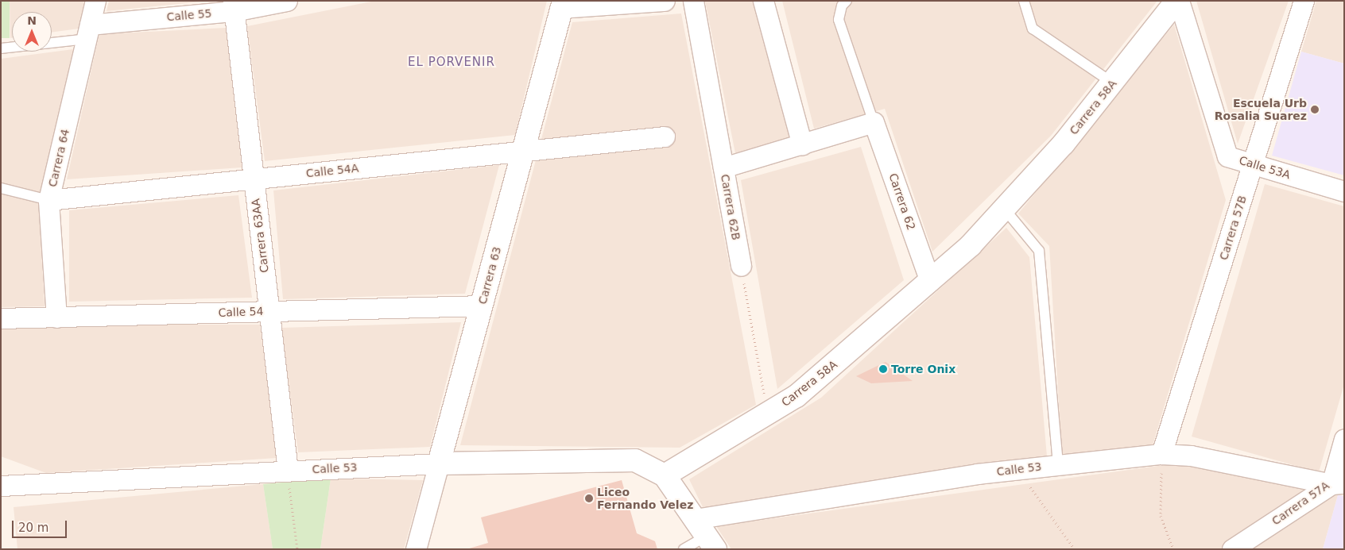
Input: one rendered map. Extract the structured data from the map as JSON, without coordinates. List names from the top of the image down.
{
  "streets": {
    "street": [
      "Calle 55",
      "Carrera 58A",
      "Carrera 64",
      "Calle 53A",
      "Calle 54A",
      "Carrera 62",
      "Carrera 62B",
      "Carrera 57B",
      "Carrera 63AA",
      "Carrera 63",
      "Calle 54",
      "Calle 53",
      "Carrera 57A"
    ]
  },
  "crossings": [
    ["Calle 55", "Carrera 64"],
    ["Calle 55", "Carrera 63AA"],
    ["Carrera 58A", "Calle 53A"],
    ["Carrera 58A", "Carrera 62"],
    ["Carrera 58A", "Calle 53"],
    ["Carrera 64", "Calle 54A"],
    ["Carrera 64", "Calle 54"],
    ["Calle 53A", "Carrera 57B"],
    ["Calle 54A", "Carrera 63AA"],
    ["Calle 54A", "Carrera 63"],
    ["Carrera 57B", "Calle 53"],
    ["Carrera 63AA", "Calle 54"],
    ["Carrera 63AA", "Calle 53"],
    ["Carrera 63", "Calle 54"],
    ["Carrera 63", "Calle 53"],
    ["Calle 53", "Carrera 57A"]
  ],
  "districts": ["EL PORVENIR"],
  "places": ["Escuela Urb Rosalia Suarez", "Torre Onix", "Liceo Fernando Velez"],
  "scale_bar": "20 m",
  "north": "top"
}
